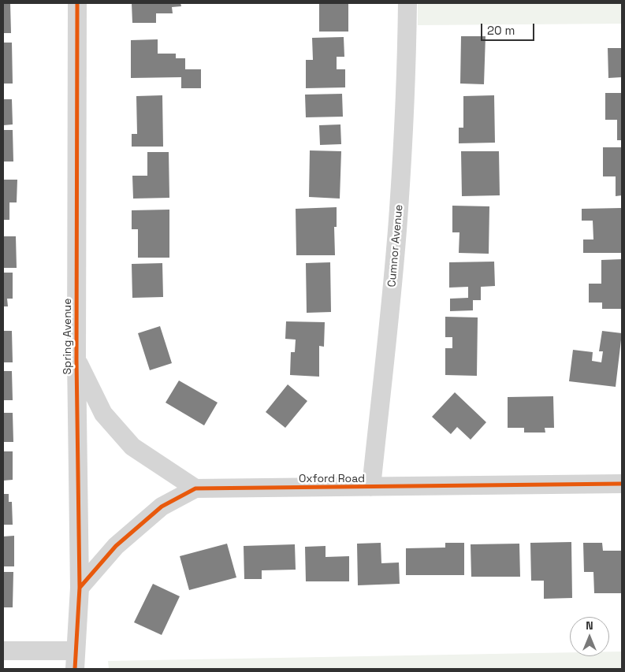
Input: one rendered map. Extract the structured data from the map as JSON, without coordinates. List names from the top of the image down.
{
  "streets": {
    "street": ["Cumnor Avenue", "Spring Avenue", "Oxford Road"]
  },
  "crossings": [
    ["Cumnor Avenue", "Oxford Road"],
    ["Spring Avenue", "Oxford Road"]
  ],
  "scale_bar": "20 m",
  "north": "top"
}
